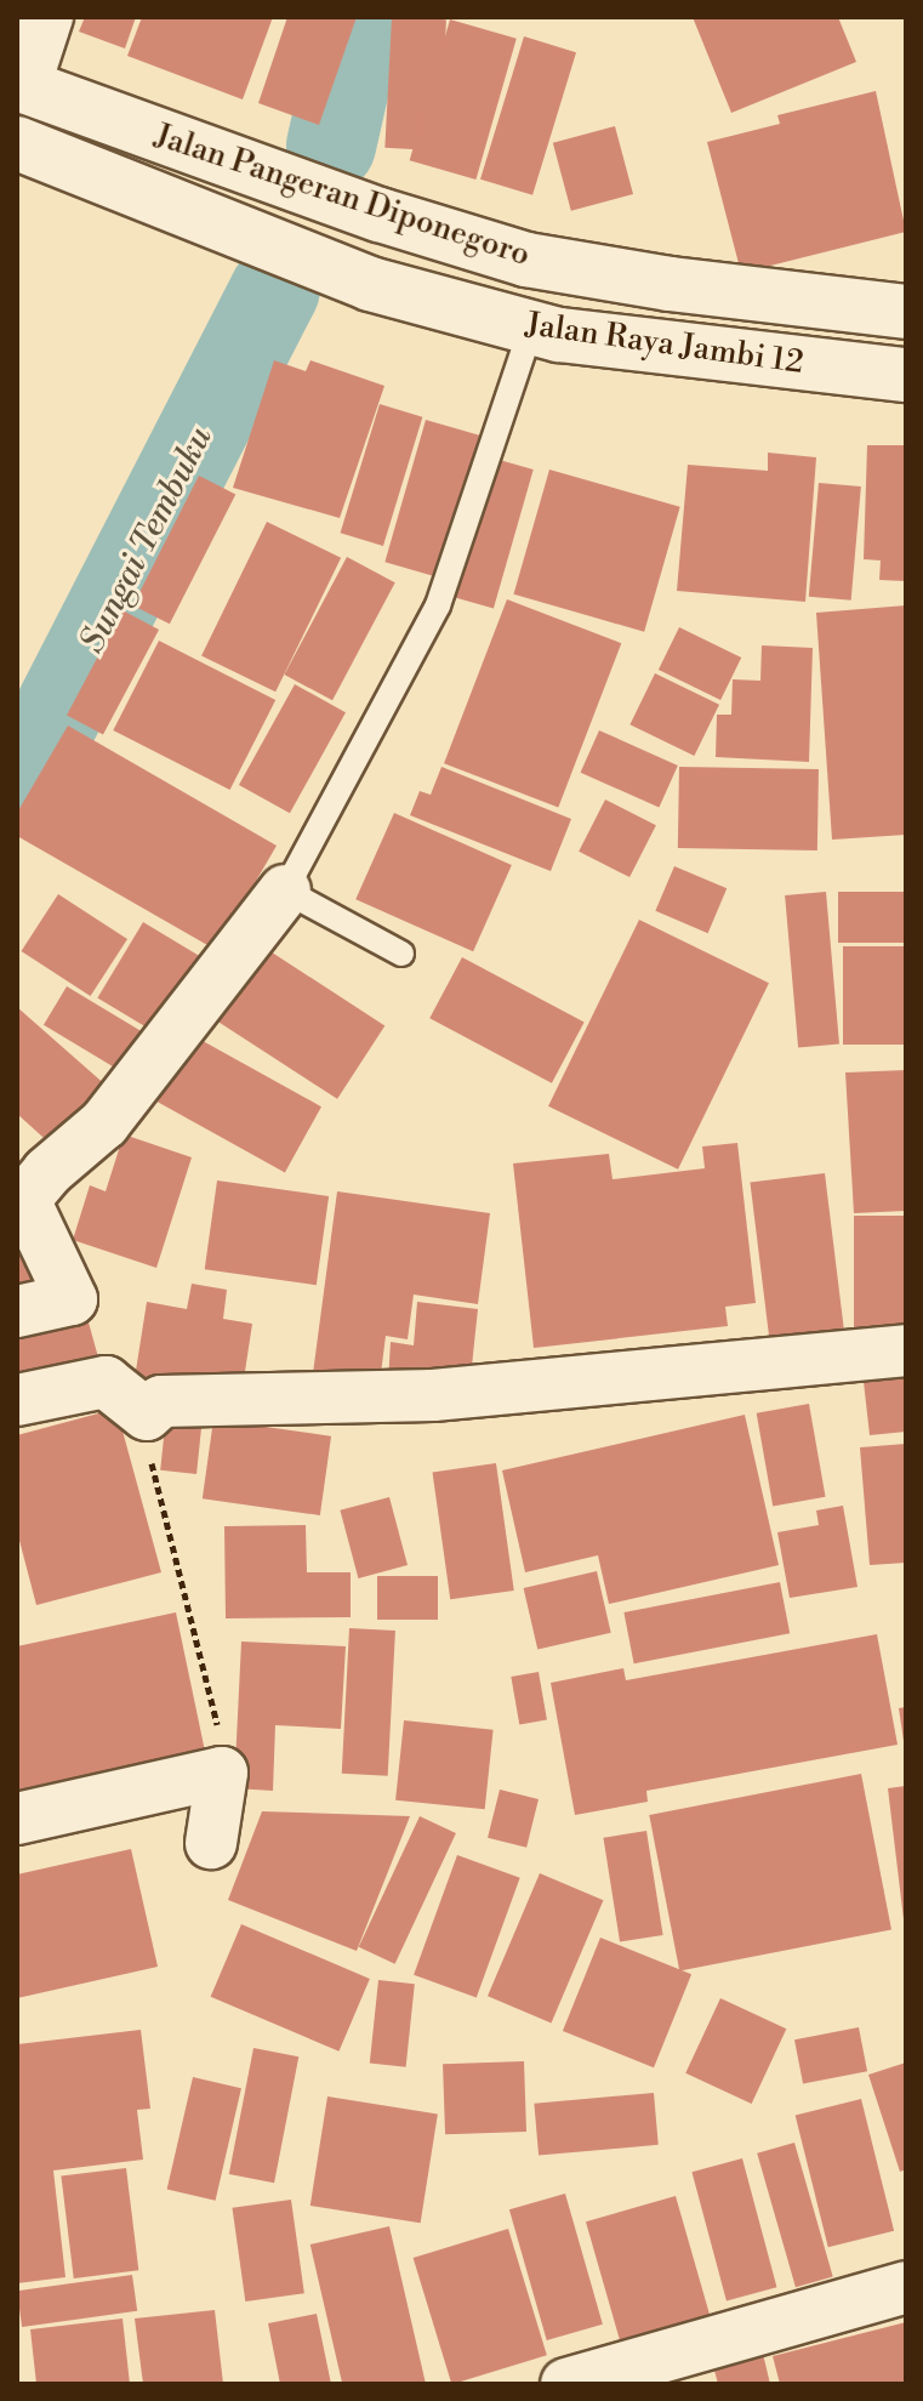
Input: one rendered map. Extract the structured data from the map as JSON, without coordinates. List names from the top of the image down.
{
  "streets": {
    "main road": ["Jalan Pangeran Diponegoro", "Jalan Raya Jambi 12"]
  },
  "crossings": [
    ["Jalan Pangeran Diponegoro", "Jalan Raya Jambi 12"]
  ],
  "water": ["Sungai Tembuku"]
}
